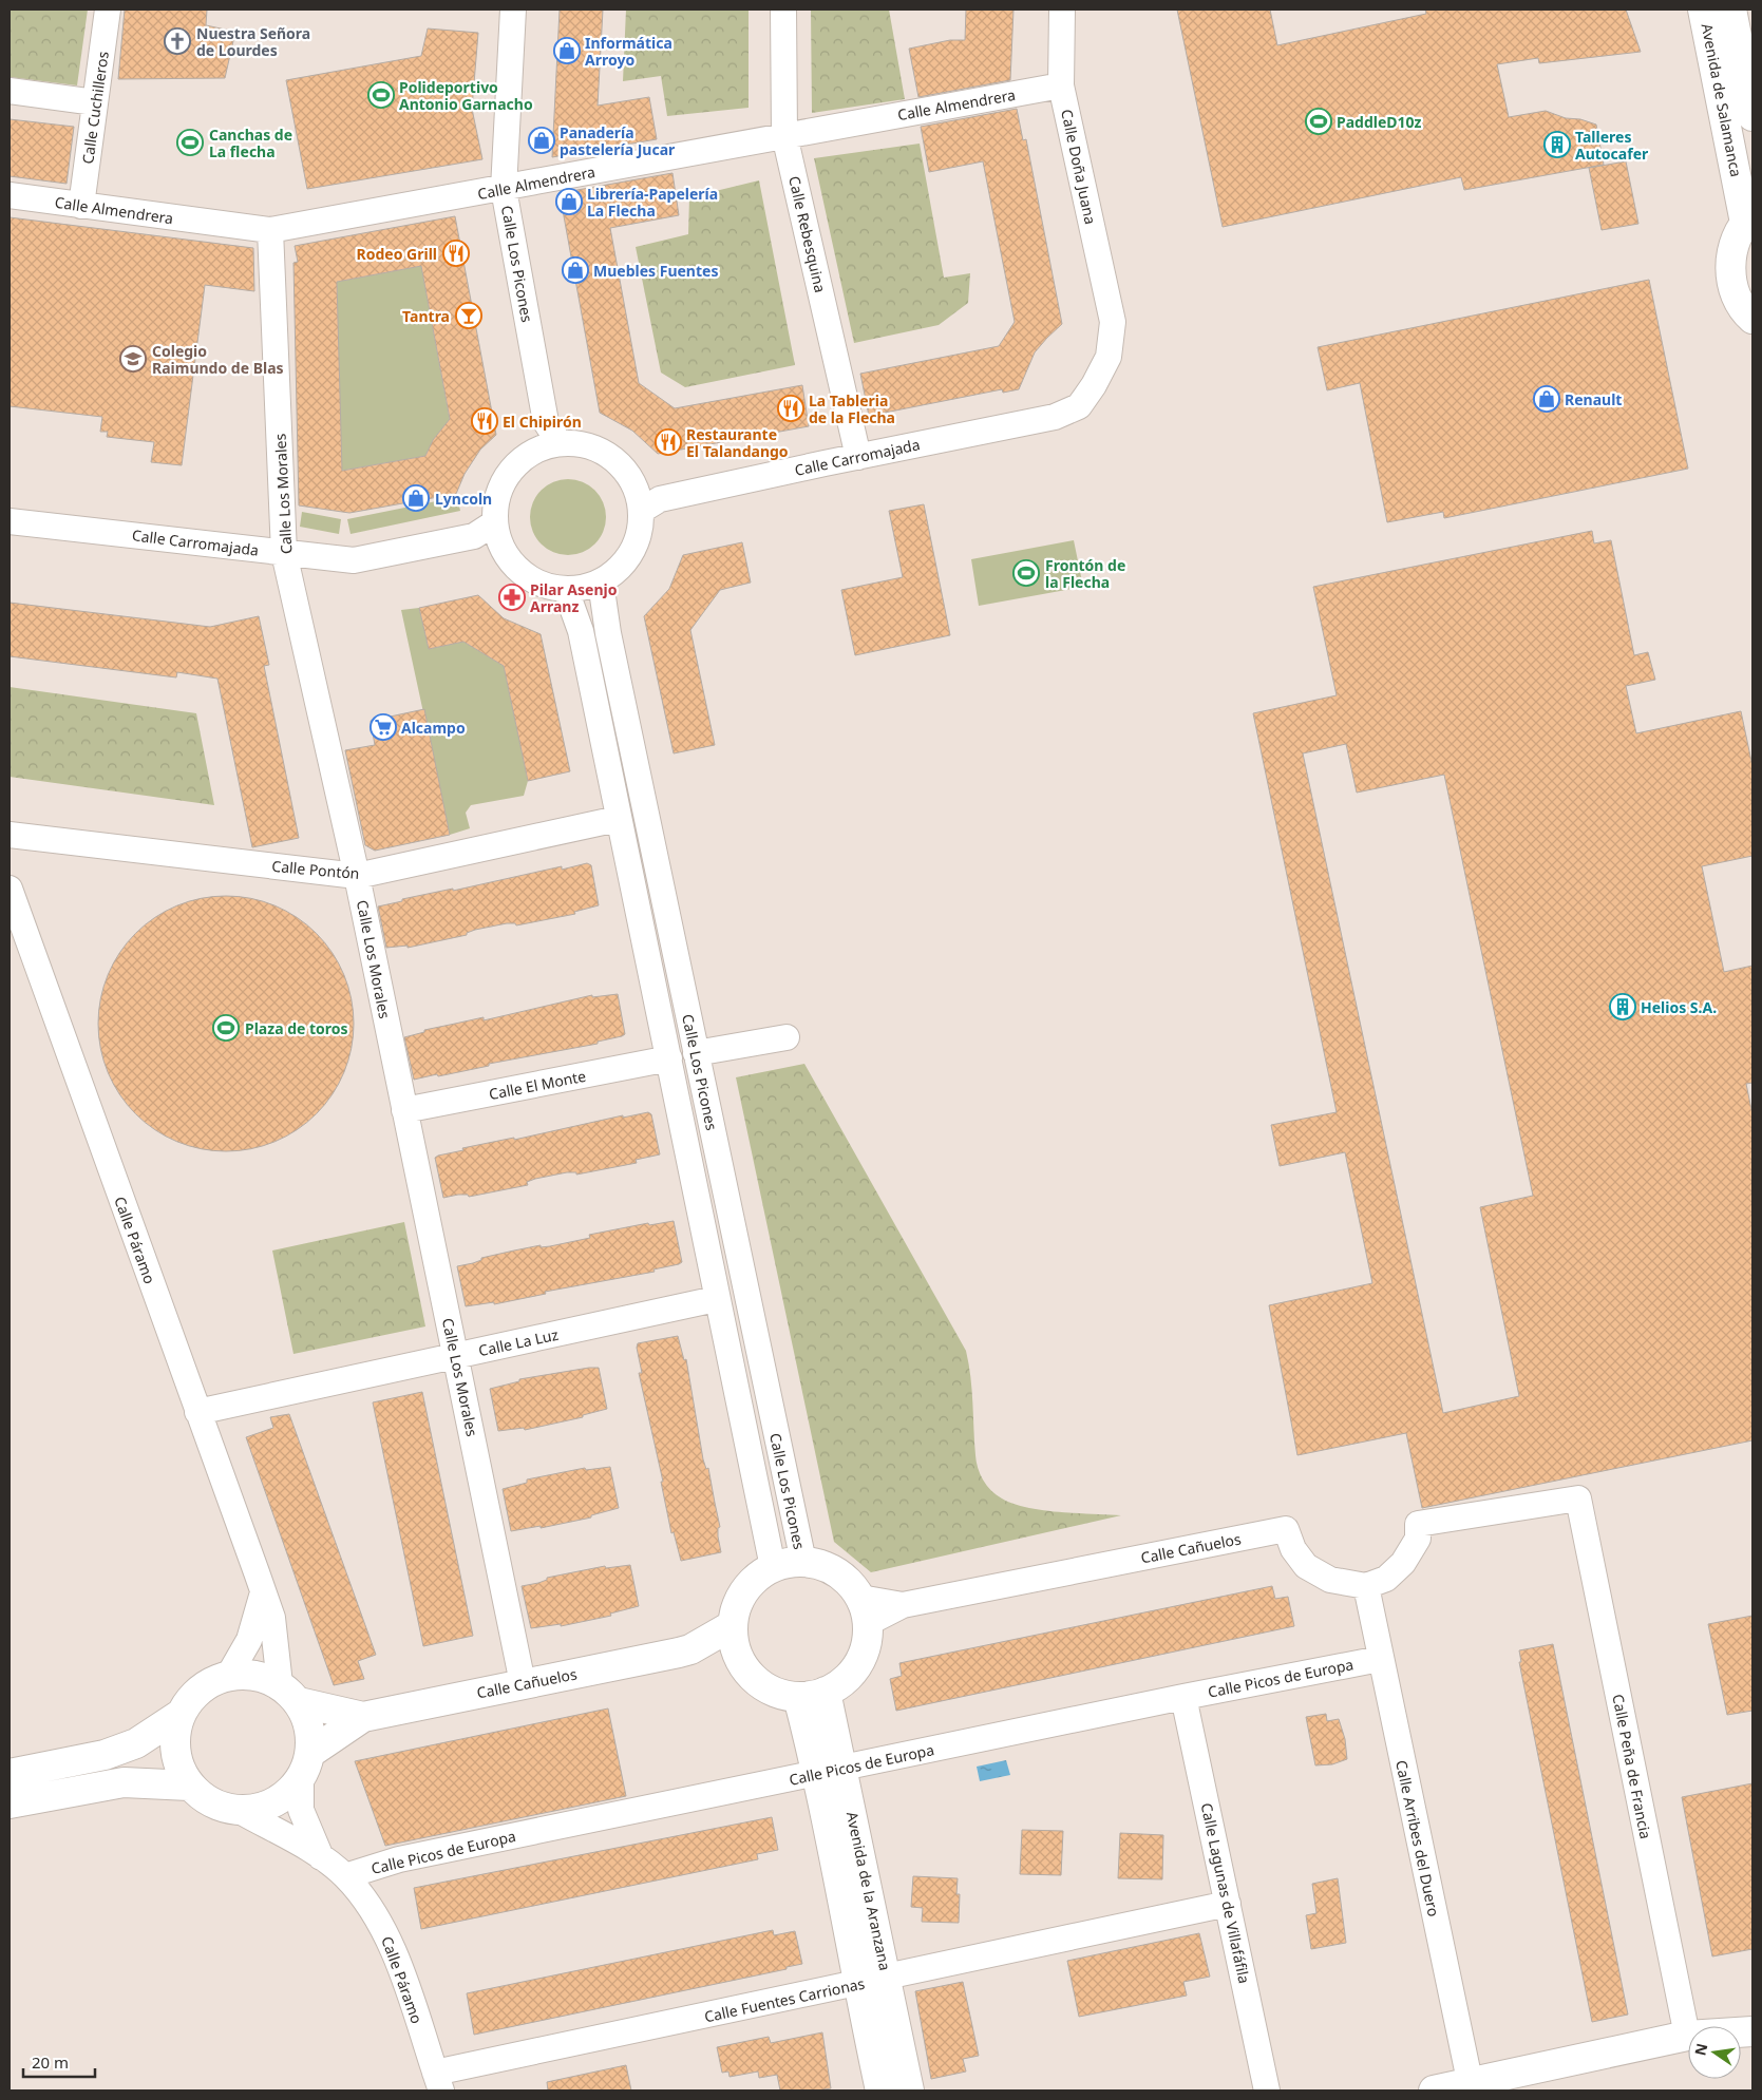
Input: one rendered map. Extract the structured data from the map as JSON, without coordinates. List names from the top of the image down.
{
  "streets": {
    "main road": ["Avenida de Salamanca", "Calle Cañuelos", "Avenida de la Aranzana"],
    "street": [
      "Calle Almendrera",
      "Calle Cuchilleros",
      "Calle Doña Juana",
      "Calle Rebesquina",
      "Calle Los Picones",
      "Calle Carromajada",
      "Calle Los Morales",
      "Calle Pontón",
      "Calle El Monte",
      "Calle Páramo",
      "Calle La Luz",
      "Calle Picos de Europa",
      "Calle Peña de Francia",
      "Calle Arribes del Duero",
      "Calle Lagunas de Villafáfila",
      "Calle Fuentes Carrionas"
    ]
  },
  "crossings": [
    ["Calle Almendrera", "Calle Cuchilleros"],
    ["Calle Almendrera", "Calle Doña Juana"],
    ["Calle Almendrera", "Calle Rebesquina"],
    ["Calle Almendrera", "Calle Los Picones"],
    ["Calle Almendrera", "Calle Los Morales"],
    ["Calle Doña Juana", "Calle Carromajada"],
    ["Calle Rebesquina", "Calle Carromajada"],
    ["Calle Los Picones", "Calle Carromajada"],
    ["Calle Los Picones", "Calle Pontón"],
    ["Calle Los Picones", "Calle El Monte"],
    ["Calle Los Picones", "Calle La Luz"],
    ["Calle Los Picones", "Calle Cañuelos"],
    ["Calle Los Picones", "Avenida de la Aranzana"],
    ["Calle Carromajada", "Calle Los Morales"],
    ["Calle Los Morales", "Calle Pontón"],
    ["Calle Los Morales", "Calle El Monte"],
    ["Calle Los Morales", "Calle La Luz"],
    ["Calle Los Morales", "Calle Cañuelos"],
    ["Calle Páramo", "Calle La Luz"],
    ["Calle Páramo", "Calle Cañuelos"],
    ["Calle Páramo", "Calle Picos de Europa"],
    ["Calle Páramo", "Calle Fuentes Carrionas"],
    ["Calle Cañuelos", "Calle Peña de Francia"],
    ["Calle Cañuelos", "Calle Arribes del Duero"],
    ["Calle Cañuelos", "Avenida de la Aranzana"],
    ["Calle Picos de Europa", "Calle Arribes del Duero"],
    ["Calle Picos de Europa", "Avenida de la Aranzana"],
    ["Calle Picos de Europa", "Calle Lagunas de Villafáfila"],
    ["Calle Peña de Francia", "Calle Arribes del Duero"],
    ["Avenida de la Aranzana", "Calle Fuentes Carrionas"],
    ["Calle Lagunas de Villafáfila", "Calle Fuentes Carrionas"]
  ],
  "places": {
    "church": ["Nuestra Señora de Lourdes"],
    "shop": [
      "Informática Arroyo",
      "Panadería pastelería Jucar",
      "Librería-Papelería La Flecha",
      "Muebles Fuentes",
      "Renault",
      "Lyncoln"
    ],
    "sports": [
      "Polideportivo Antonio Garnacho",
      "PaddleD10z",
      "Canchas de La flecha",
      "Frontón de la Flecha",
      "Plaza de toros"
    ],
    "building": ["Talleres Autocafer", "Helios S.A."],
    "restaurant": [
      "Rodeo Grill",
      "La Tableria de la Flecha",
      "El Chipirón",
      "Restaurante El Talandango"
    ],
    "bar": ["Tantra"],
    "school or university": ["Colegio Raimundo de Blas"],
    "pharmacy": ["Pilar Asenjo Arranz"],
    "supermarket": ["Alcampo"]
  },
  "scale_bar": "20 m",
  "north": "left"
}
